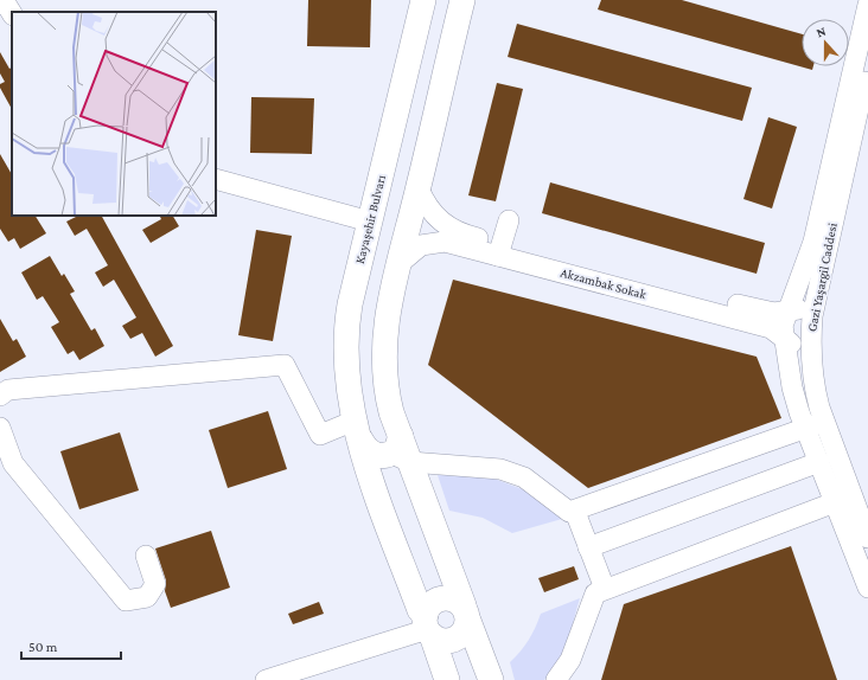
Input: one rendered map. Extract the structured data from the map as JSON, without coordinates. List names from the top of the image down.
{
  "streets": {
    "main road": ["Kayaşehir Bulvarı"],
    "street": ["Gazi Yaşargil Caddesi", "Akzambak Sokak"]
  },
  "crossings": [
    ["Gazi Yaşargil Caddesi", "Akzambak Sokak"]
  ],
  "scale_bar": "50 m",
  "north": "top"
}
